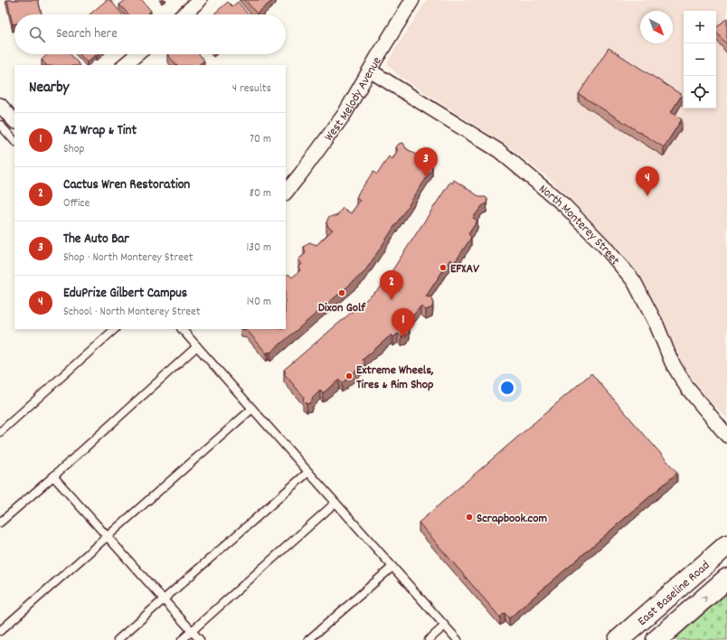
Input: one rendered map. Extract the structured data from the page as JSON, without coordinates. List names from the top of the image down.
{
  "streets": {
    "main road": ["East Baseline Road"],
    "street": ["West Melody Avenue", "North Monterey Street"]
  },
  "crossings": [
    ["West Melody Avenue", "North Monterey Street"]
  ],
  "places": [
    "EFXAV",
    "Dixon Golf",
    "Extreme Wheels, Tires & Rim Shop",
    "Scrapbook.com"
  ],
  "north": "bottom right",
  "page": {
    "map_buttons": ["+", "−"],
    "search": "Search here",
    "heading": ["Nearby", "4 results"],
    "list": [
      {
        "mark": "1",
        "name": "AZ Wrap & Tint",
        "note": "Shop",
        "value": "70 m"
      },
      {
        "mark": "2",
        "name": "Cactus Wren Restoration",
        "note": "Office",
        "value": "80 m"
      },
      {
        "mark": "3",
        "name": "The Auto Bar",
        "note": "Shop · North Monterey Street",
        "value": "130 m"
      },
      {
        "mark": "4",
        "name": "EduPrize Gilbert Campus",
        "note": "School · North Monterey Street",
        "value": "140 m"
      }
    ],
    "pins": [
      "3",
      "4",
      "2",
      "1"
    ]
  }
}
